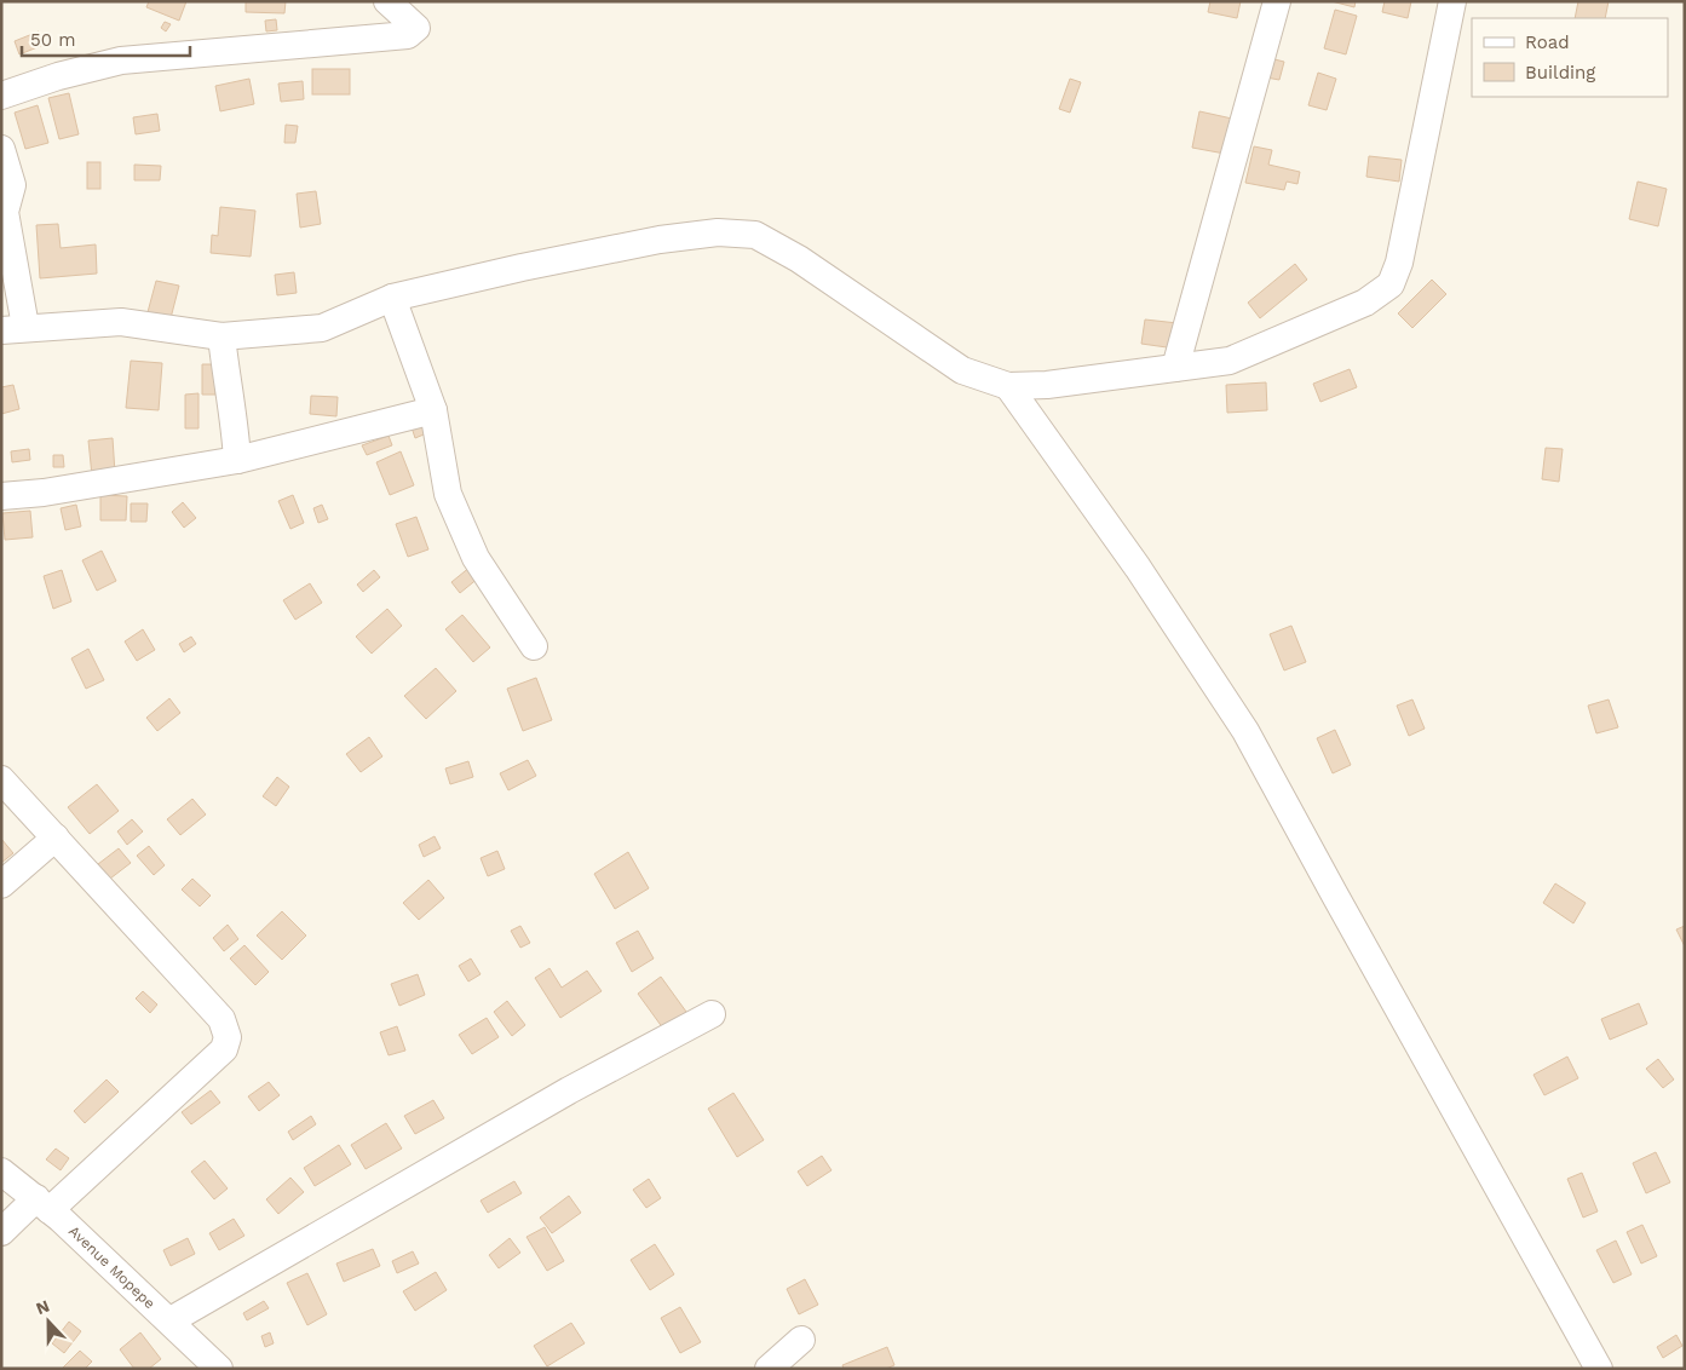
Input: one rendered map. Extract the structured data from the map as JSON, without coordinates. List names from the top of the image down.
{
  "streets": {
    "street": ["Avenue Mopepe"]
  },
  "legend": ["Road", "Building"],
  "scale_bar": "50 m",
  "north": "top"
}
